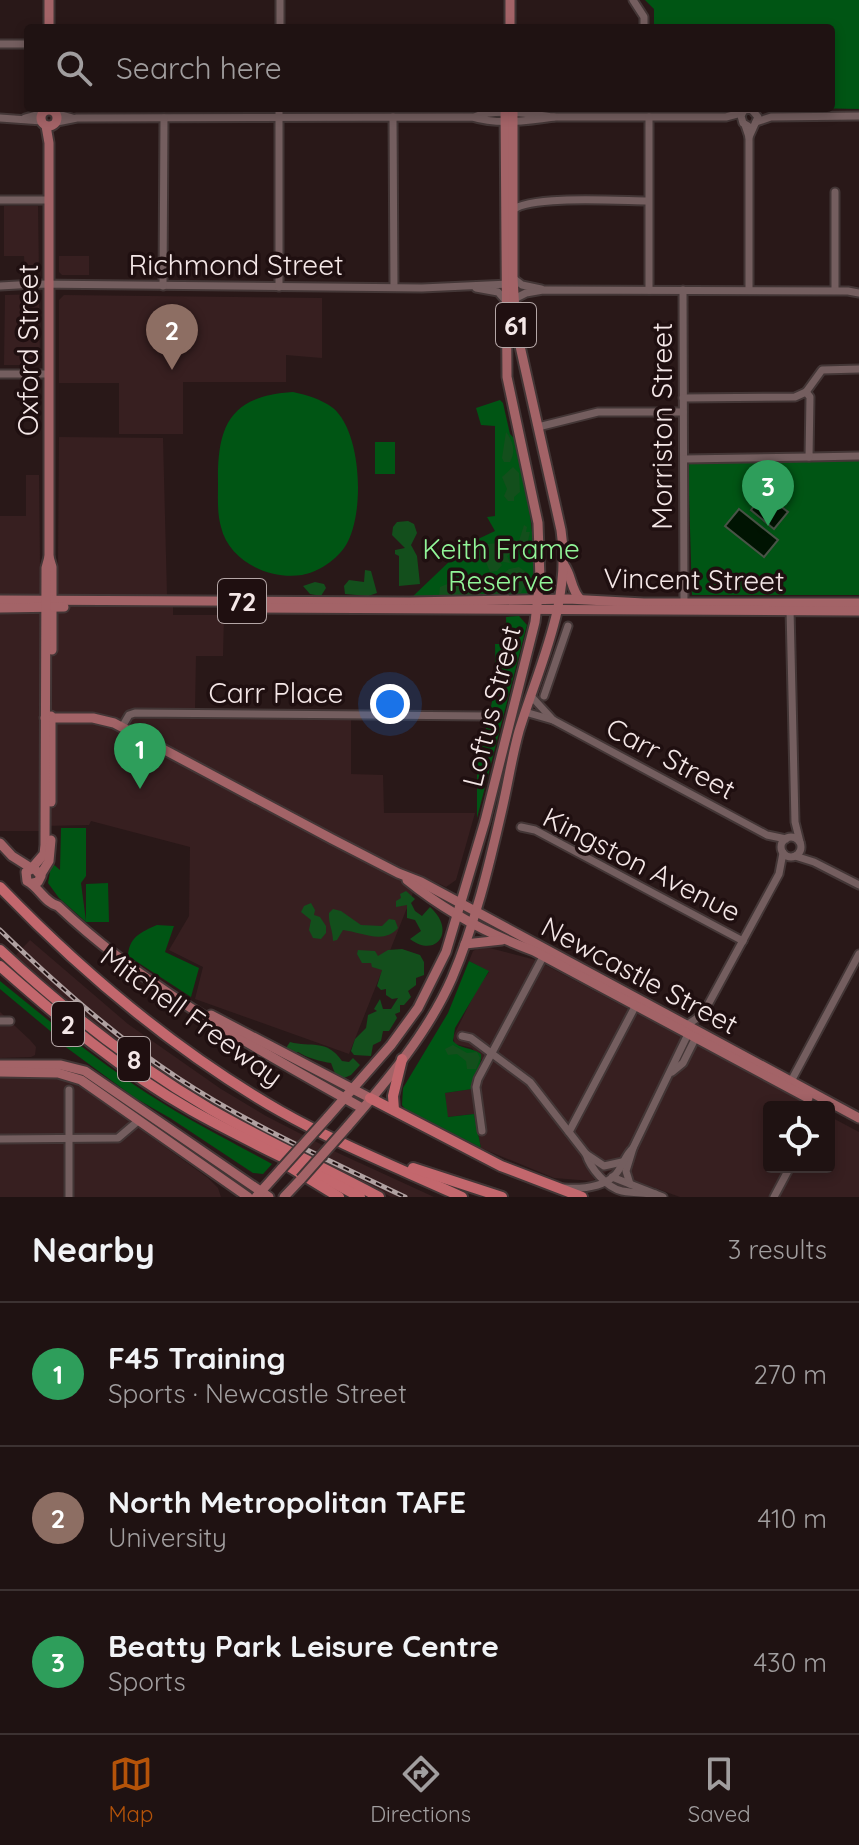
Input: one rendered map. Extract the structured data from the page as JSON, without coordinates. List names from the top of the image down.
{
  "streets": {
    "highway": ["Mitchell Freeway", "2", "8"],
    "main road": [
      "61",
      "Oxford Street",
      "Vincent Street",
      "72",
      "Loftus Street",
      "Newcastle Street"
    ],
    "street": [
      "Richmond Street",
      "Morriston Street",
      "Carr Place",
      "Carr Street",
      "Kingston Avenue"
    ]
  },
  "crossings": [
    ["Richmond Street", "Oxford Street"],
    ["Richmond Street", "Morriston Street"],
    ["Richmond Street", "Loftus Street"],
    ["Oxford Street", "Vincent Street"],
    ["Oxford Street", "Newcastle Street"],
    ["Morriston Street", "Vincent Street"],
    ["Vincent Street", "Loftus Street"],
    ["Carr Place", "Newcastle Street"],
    ["Loftus Street", "Carr Street"],
    ["Loftus Street", "Newcastle Street"]
  ],
  "parks": ["Keith Frame Reserve"],
  "page": {
    "search": "Search here",
    "pins": ["2", "3", "1"],
    "heading": ["Nearby", "3 results"],
    "list": [
      {
        "mark": "1",
        "name": "F45 Training",
        "note": "Sports · Newcastle Street",
        "value": "270 m"
      },
      {
        "mark": "2",
        "name": "North Metropolitan TAFE",
        "note": "University",
        "value": "410 m"
      },
      {
        "mark": "3",
        "name": "Beatty Park Leisure Centre",
        "note": "Sports",
        "value": "430 m"
      }
    ],
    "nav": ["Map", "Directions", "Saved"]
  }
}
